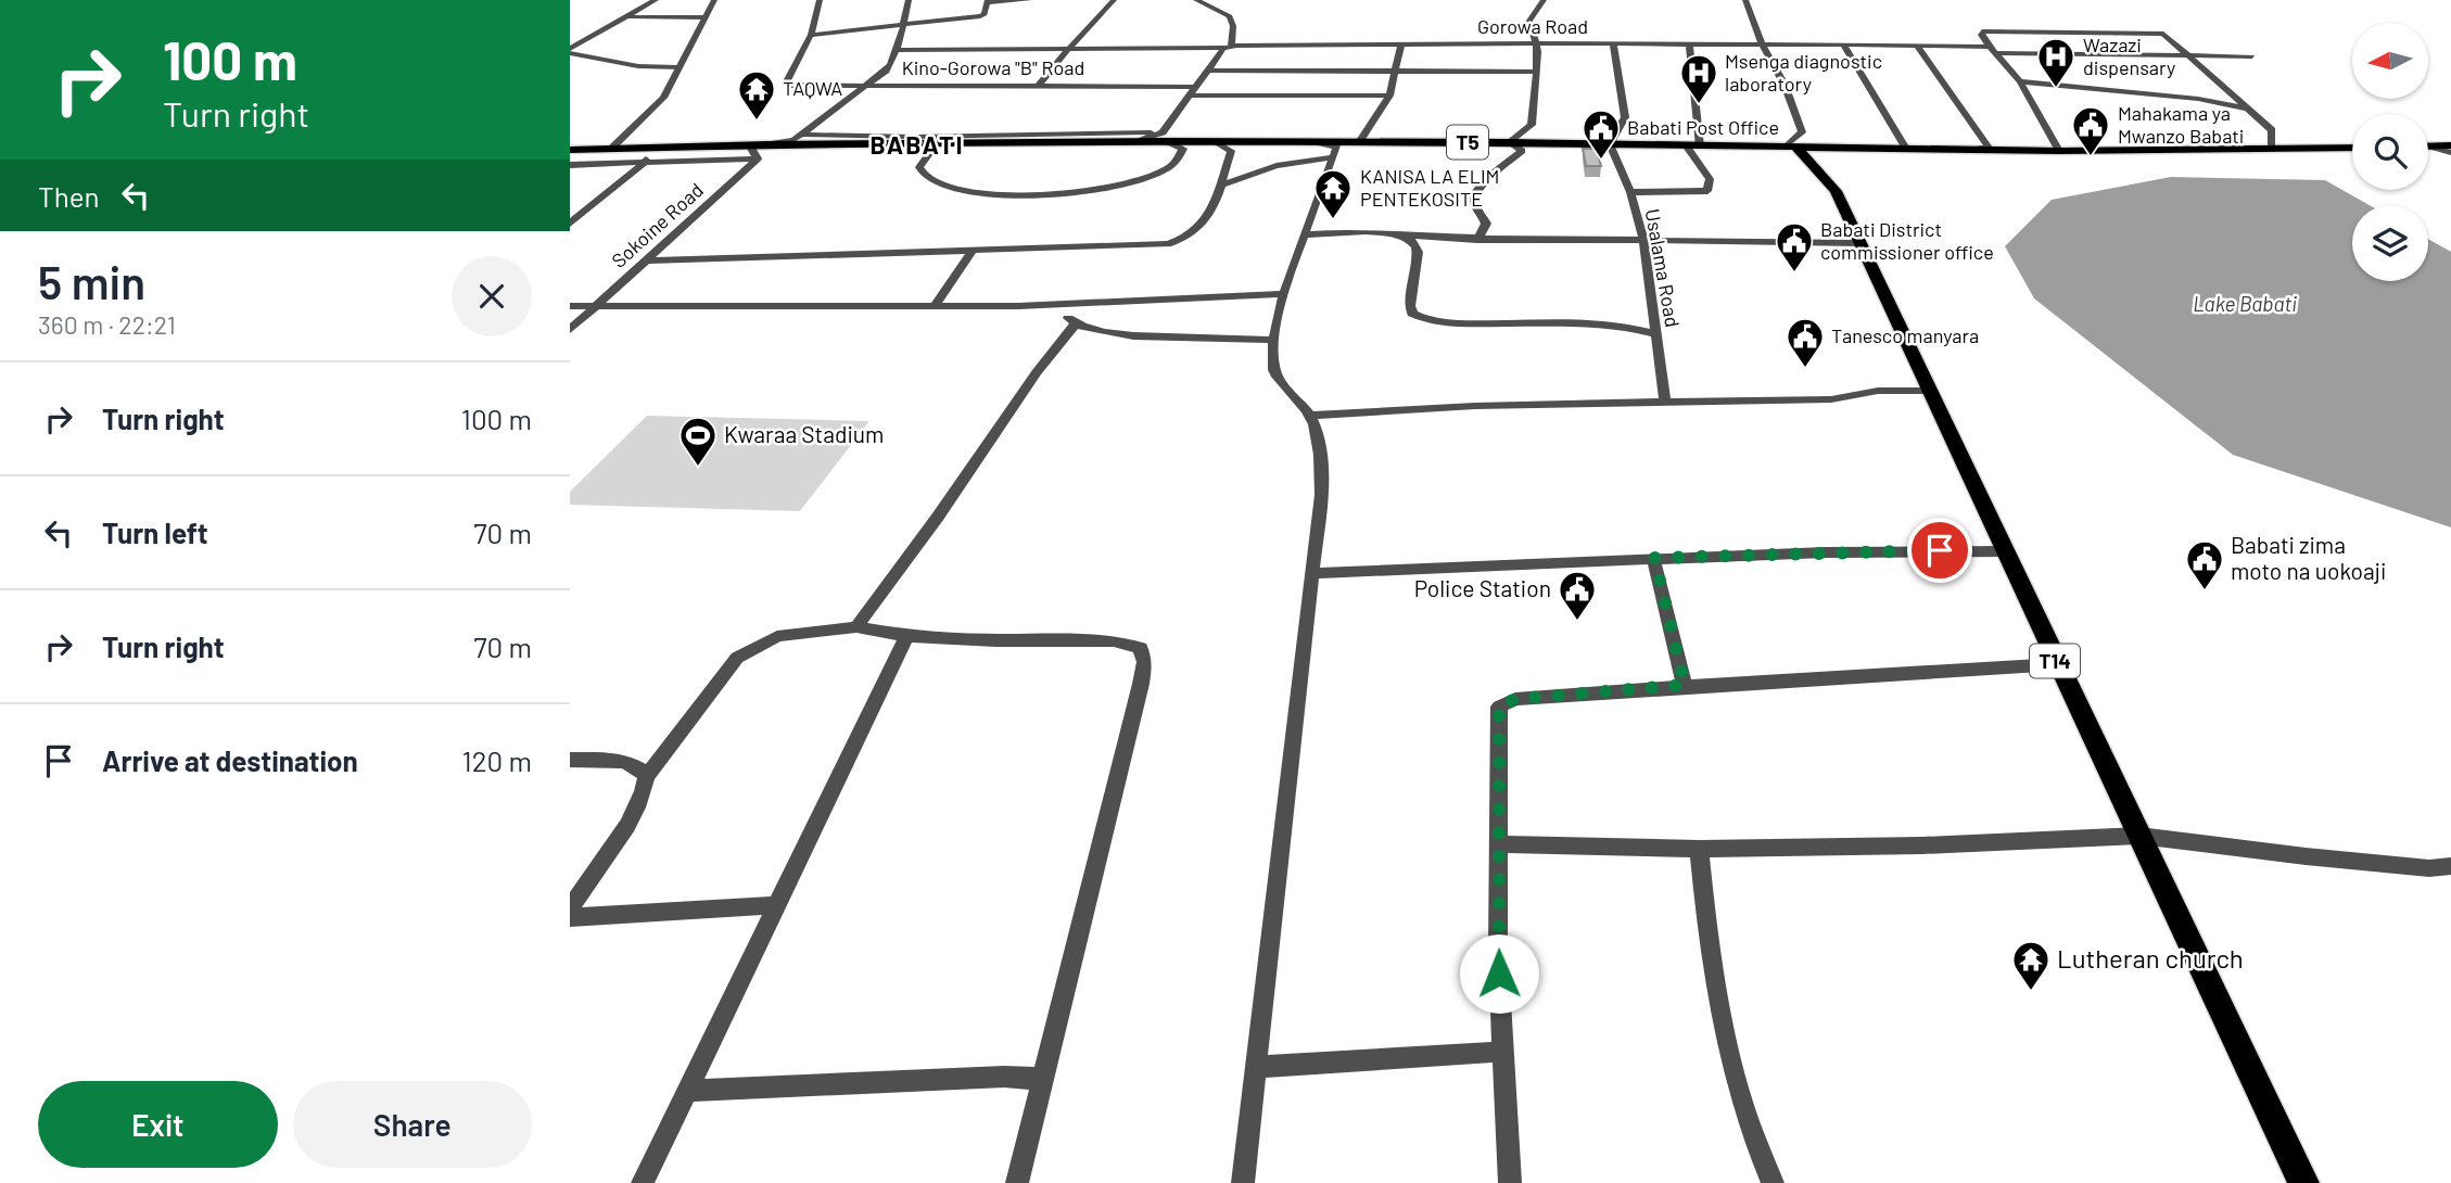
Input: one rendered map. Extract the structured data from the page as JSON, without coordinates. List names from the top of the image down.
{
  "streets": {
    "highway": ["T5", "T14"],
    "street": [
      "Gorowa Road",
      "Kino-Gorowa \"B\" Road",
      "Sokoine Road",
      "Usalama Road"
    ]
  },
  "crossings": [
    ["T5", "Usalama Road"],
    ["T5", "T14"]
  ],
  "districts": ["BABATI"],
  "water": ["Lake Babati"],
  "places": {
    "hospital": ["Wazazi dispensary", "Msenga diagnostic laboratory"],
    "temple": ["TAQWA", "KANISA LA ELIM PENTEKOSITE", "Lutheran church"],
    "public building": [
      "Mahakama ya Mwanzo Babati",
      "Babati Post Office",
      "Babati District commissioner office",
      "Tanesco manyara",
      "Babati zima moto na uokoaji",
      "Police Station"
    ],
    "sports": ["Kwaraa Stadium"]
  },
  "north": "left",
  "page": {
    "turn": ["100 m", "Turn right"],
    "then": "Then",
    "heading": ["5 min", "360 m · 22:21"],
    "list": [
      {
        "name": "Turn right",
        "value": "100 m"
      },
      {
        "name": "Turn left",
        "value": "70 m"
      },
      {
        "name": "Turn right",
        "value": "70 m"
      },
      {
        "name": "Arrive at destination",
        "value": "120 m"
      }
    ],
    "buttons": ["Exit", "Share"]
  }
}
